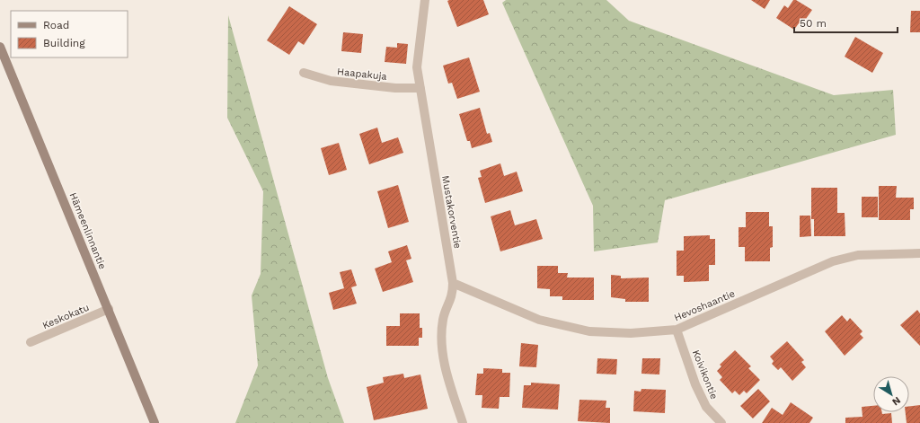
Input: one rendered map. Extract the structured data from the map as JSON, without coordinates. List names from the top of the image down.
{
  "streets": {
    "main road": ["Hämeenlinnantie"],
    "street": [
      "Haapakuja",
      "Mustakorventie",
      "Hevoshaantie",
      "Keskokatu",
      "Koivikontie"
    ]
  },
  "crossings": [
    ["Haapakuja", "Mustakorventie"],
    ["Mustakorventie", "Hevoshaantie"],
    ["Hämeenlinnantie", "Keskokatu"],
    ["Hevoshaantie", "Koivikontie"]
  ],
  "legend": ["Road", "Building"],
  "scale_bar": "50 m",
  "north": "bottom right"
}
